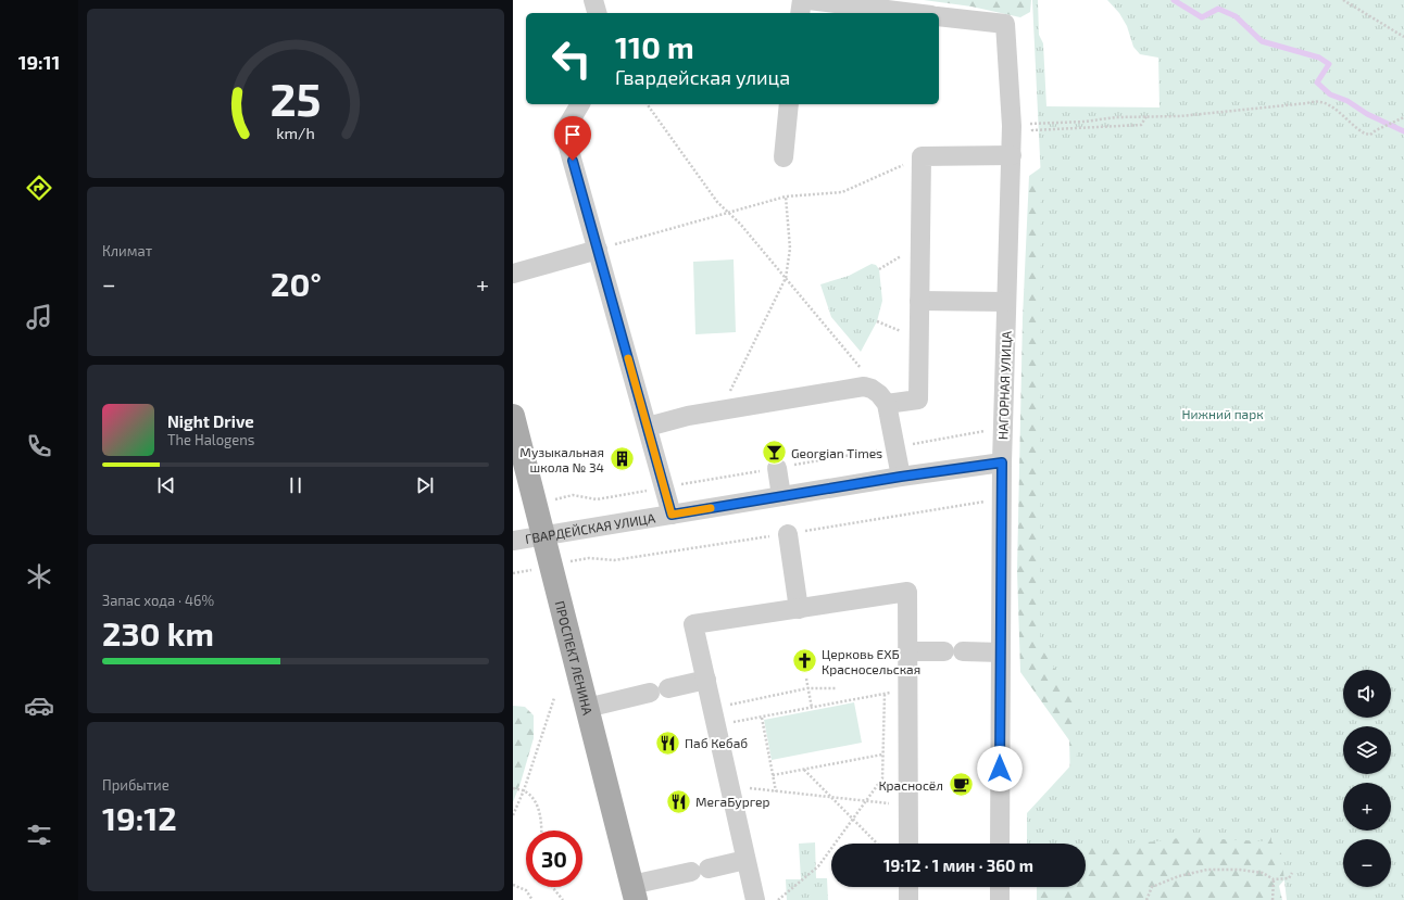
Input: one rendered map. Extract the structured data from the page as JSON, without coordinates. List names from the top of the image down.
{
  "streets": {
    "main road": ["ПРОСПЕКТ ЛЕНИНА"],
    "street": ["НАГОРНАЯ УЛИЦА", "ГВАРДЕЙСКАЯ УЛИЦА"]
  },
  "crossings": [
    ["НАГОРНАЯ УЛИЦА", "ГВАРДЕЙСКАЯ УЛИЦА"],
    ["ГВАРДЕЙСКАЯ УЛИЦА", "ПРОСПЕКТ ЛЕНИНА"]
  ],
  "parks": ["Нижний парк"],
  "places": {
    "bar": ["Georgian Times"],
    "building": ["Музыкальная школа № 34"],
    "church": ["Церковь ЕХБ Красносельская"],
    "restaurant": ["Паб Кебаб", "МегаБургер"],
    "cafe": ["Красносёл"]
  },
  "page": {
    "tabs": "19:11",
    "turn": ["110 m", "Гвардейская улица"],
    "tile": [
      "Климат",
      ["Запас хода · 46%", "230 km"],
      ["Прибытие", "19:12"]
    ],
    "heat": ["−", "20°", "+"],
    "song": ["Night Drive", "The Halogens"],
    "map_buttons": ["+", "−"],
    "limit": "30",
    "trip": "19:12 · 1 мин · 360 m",
    "gauge": ["25", "km/h"]
  }
}
